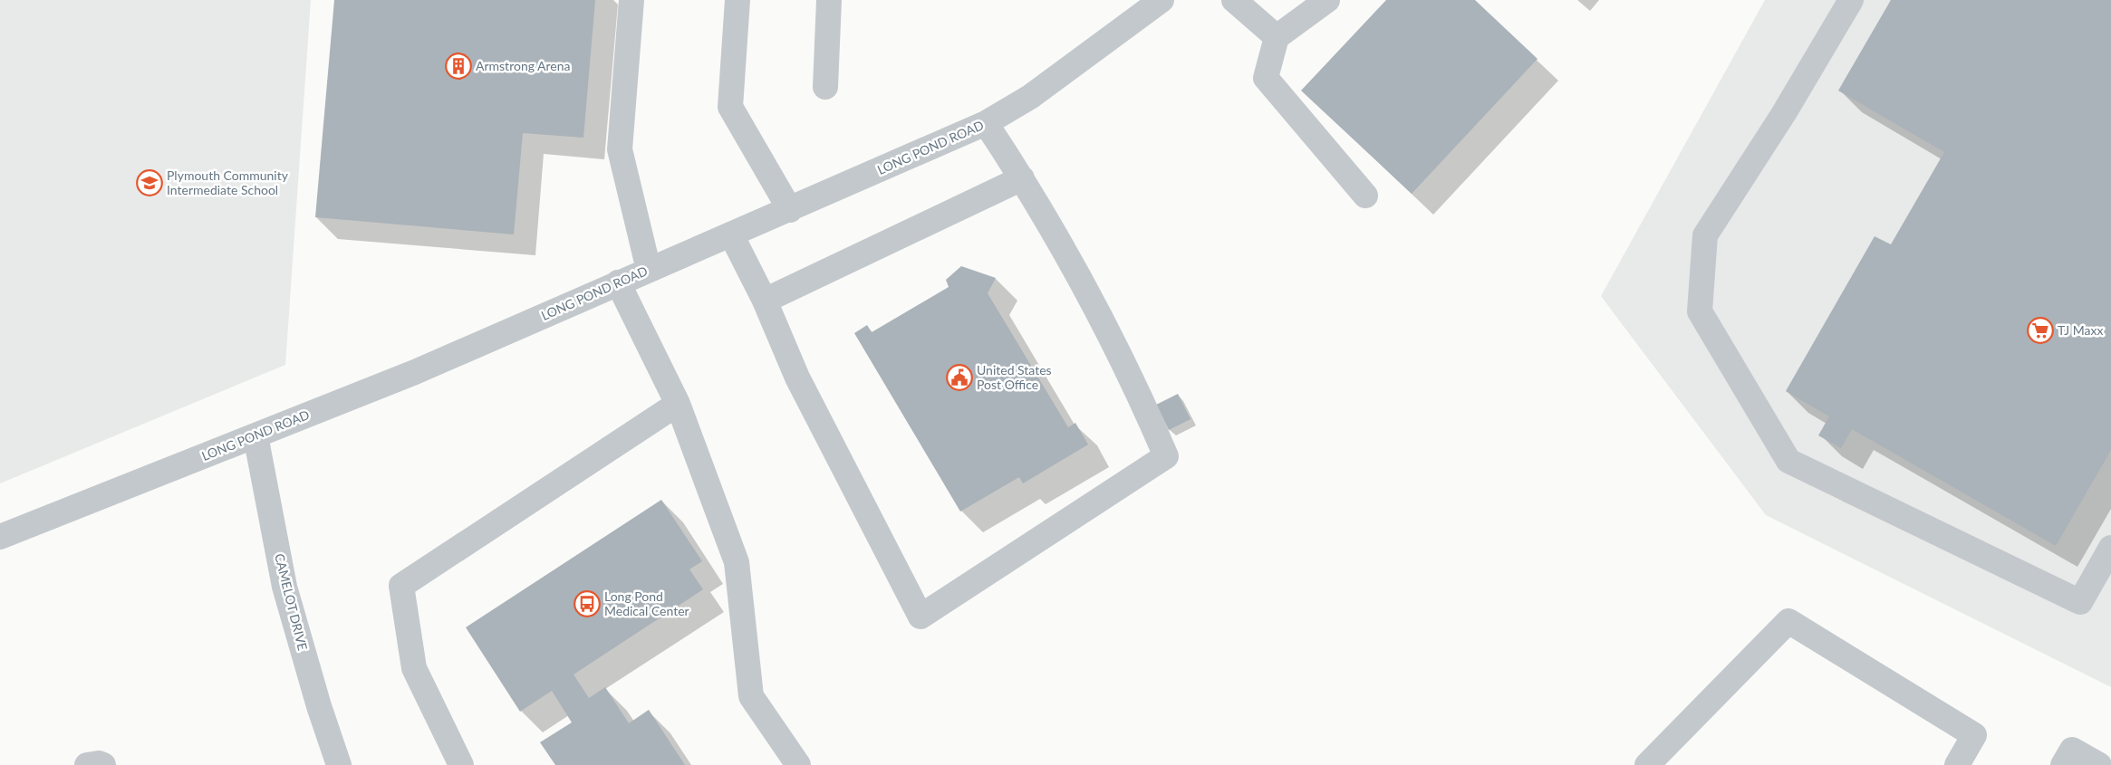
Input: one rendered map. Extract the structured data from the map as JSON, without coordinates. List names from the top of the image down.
{
  "streets": {
    "street": ["LONG POND ROAD", "CAMELOT DRIVE"]
  },
  "crossings": [
    ["LONG POND ROAD", "CAMELOT DRIVE"]
  ],
  "places": {
    "building": ["Armstrong Arena"],
    "school or university": ["Plymouth Community Intermediate School"],
    "supermarket": ["TJ Maxx"],
    "public building": ["United States Post Office"],
    "bus stop": ["Long Pond Medical Center"]
  }
}
